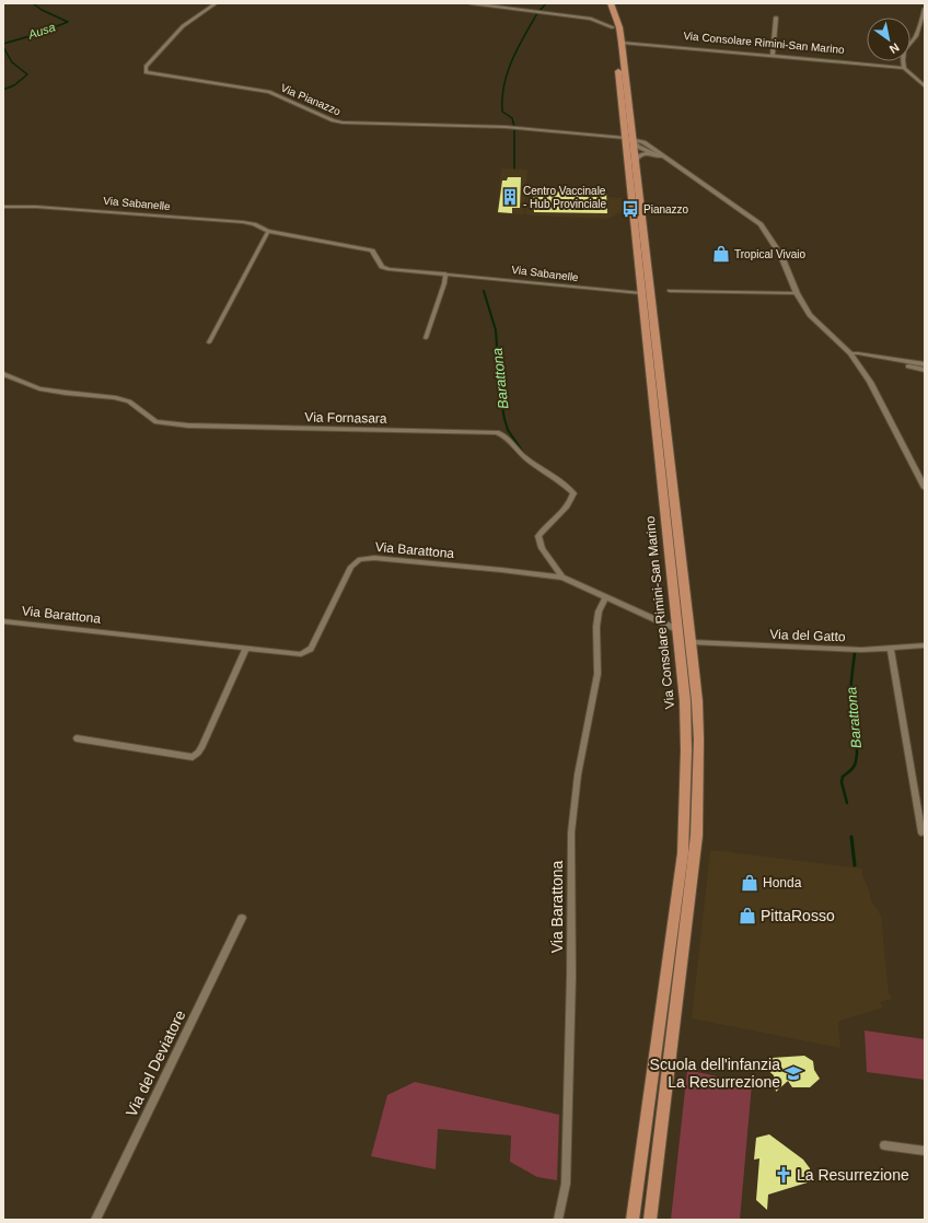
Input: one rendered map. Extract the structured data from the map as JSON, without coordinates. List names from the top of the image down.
{
  "streets": {
    "main road": ["Via Consolare Rimini-San Marino"],
    "street": [
      "Via Pianazzo",
      "Via Sabanelle",
      "Via Fornasara",
      "Via Barattona",
      "Via del Gatto",
      "Via del Deviatore"
    ]
  },
  "crossings": [
    ["Via Consolare Rimini-San Marino", "Via Pianazzo"],
    ["Via Consolare Rimini-San Marino", "Via Sabanelle"],
    ["Via Consolare Rimini-San Marino", "Via Barattona"],
    ["Via Consolare Rimini-San Marino", "Via del Gatto"],
    ["Via Fornasara", "Via Barattona"]
  ],
  "water": ["Ausa", "Barattona"],
  "places": {
    "building": ["Centro Vaccinale - Hub Provinciale"],
    "bus stop": ["Pianazzo"],
    "shop": ["Tropical Vivaio", "Honda", "PittaRosso"],
    "school or university": ["Scuola dell'infanzia La Resurrezione"],
    "church": ["La Resurrezione"]
  },
  "north": "bottom right"
}
